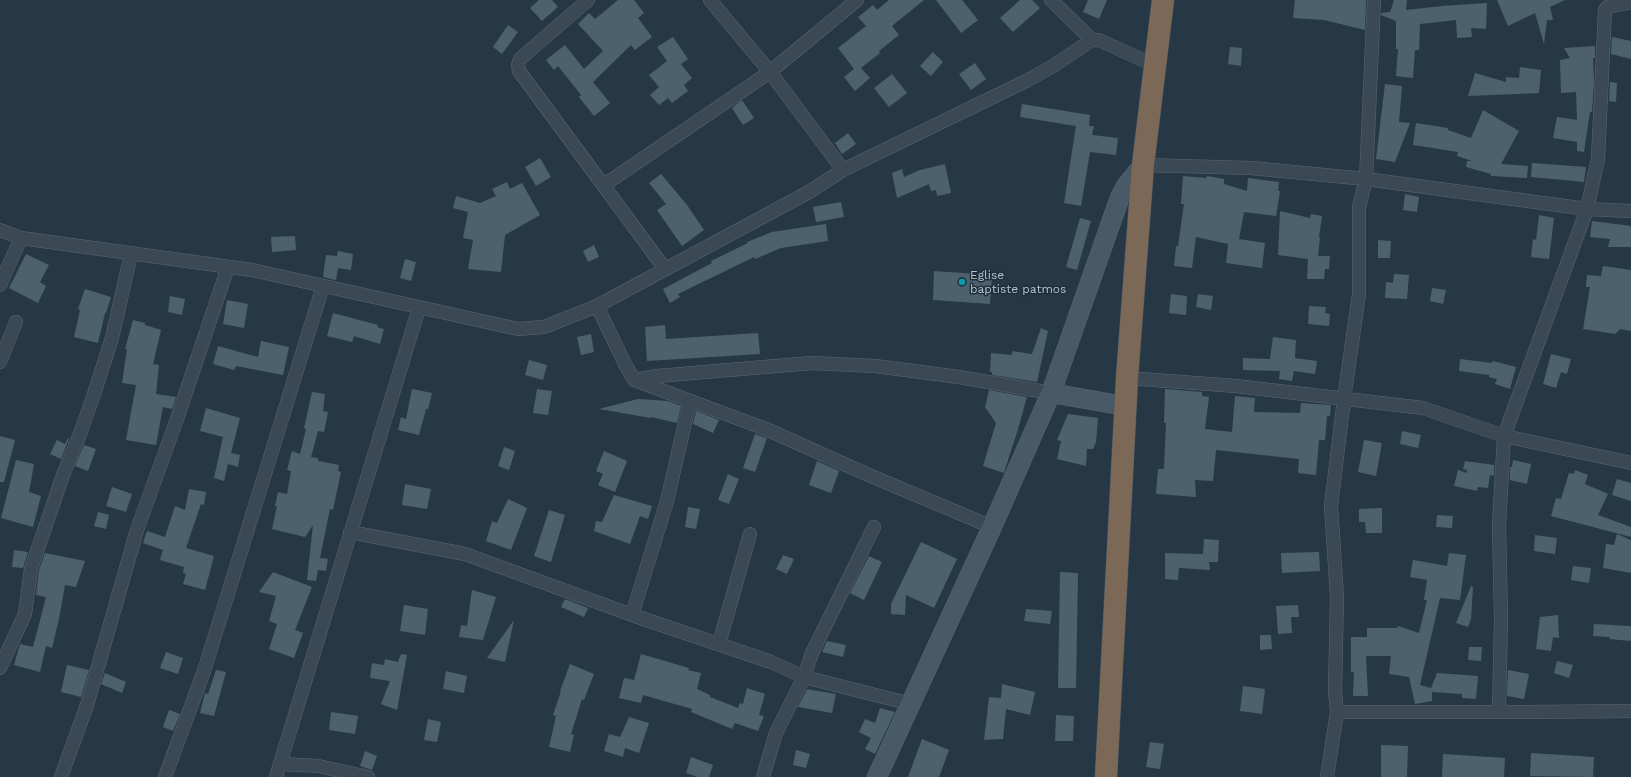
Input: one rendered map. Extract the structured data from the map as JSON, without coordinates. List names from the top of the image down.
{
  "places": ["Eglise baptiste patmos"]
}
